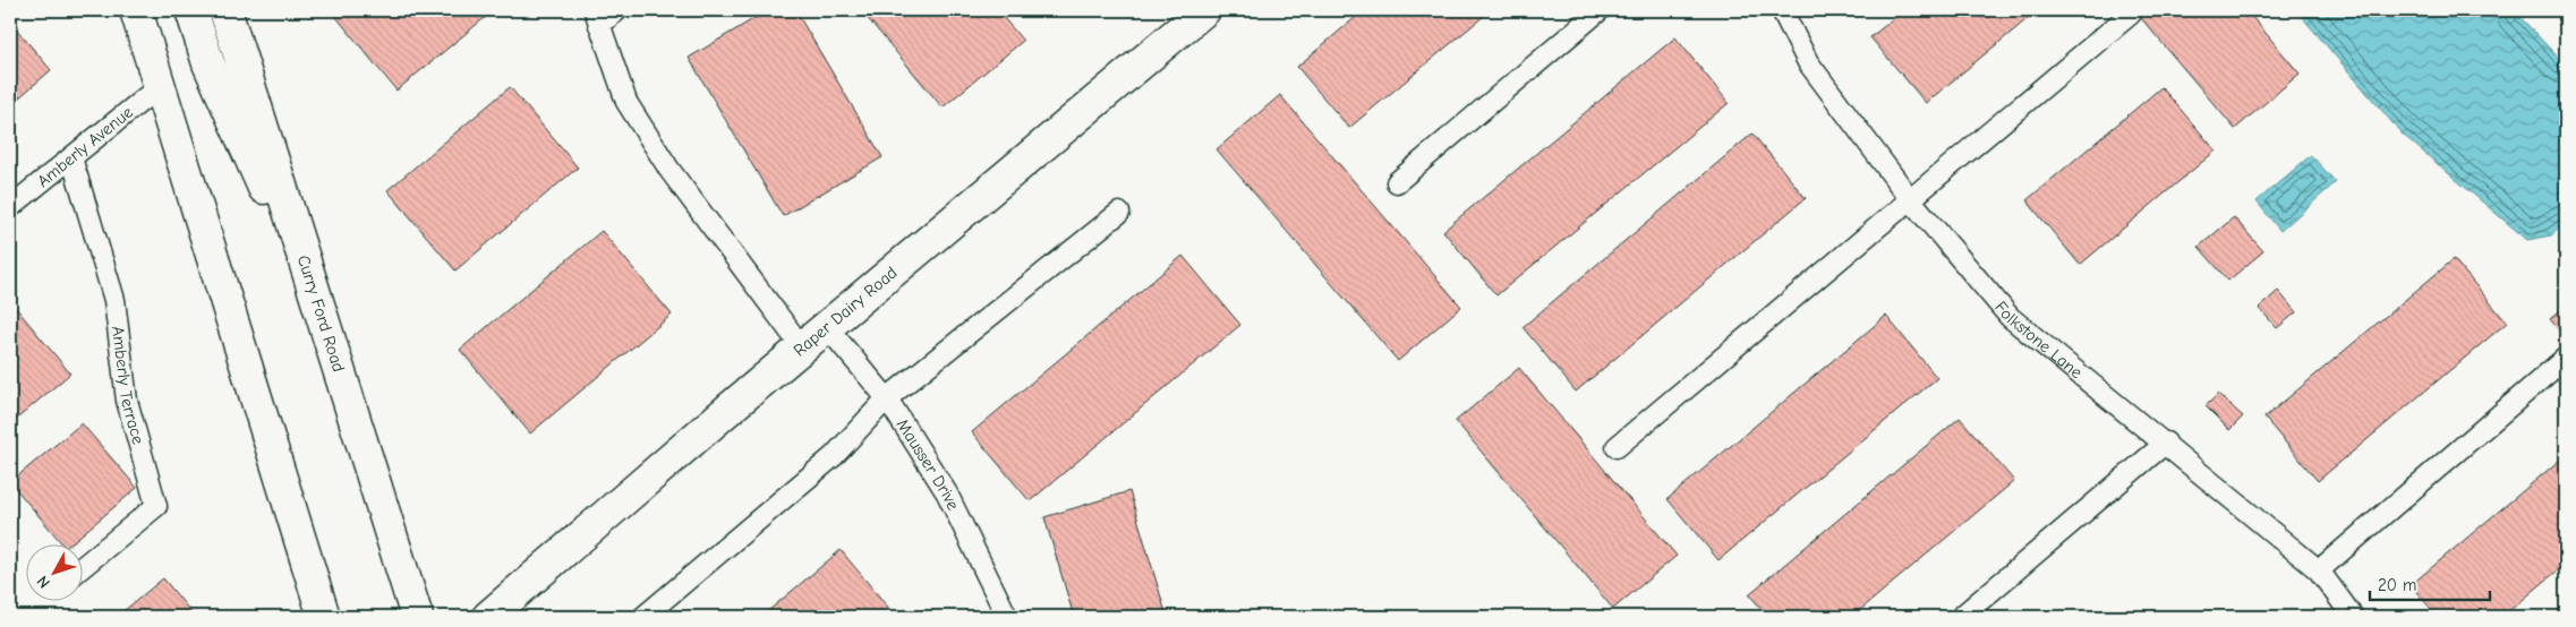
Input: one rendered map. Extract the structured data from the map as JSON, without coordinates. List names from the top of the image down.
{
  "streets": {
    "main road": ["Raper Dairy Road", "Curry Ford Road"],
    "lane": [
      "Amberly Avenue",
      "Folkstone Lane",
      "Amberly Terrace",
      "Mausser Drive"
    ]
  },
  "crossings": [
    ["Amberly Avenue", "Amberly Terrace"],
    ["Raper Dairy Road", "Mausser Drive"]
  ],
  "scale_bar": "20 m",
  "north": "bottom left"
}
